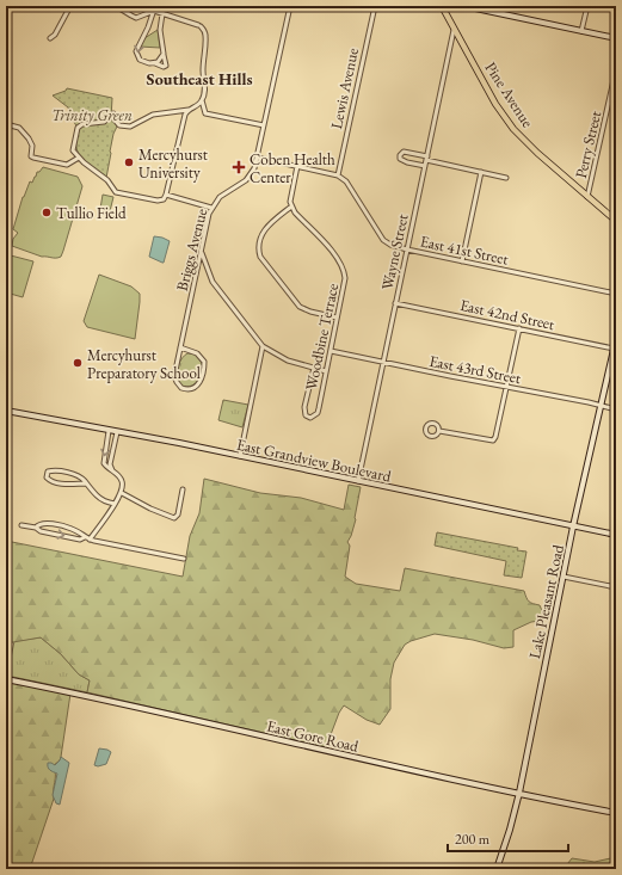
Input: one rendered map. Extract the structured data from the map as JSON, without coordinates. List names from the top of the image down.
{
  "streets": {
    "main road": ["Pine Avenue"],
    "street": [
      "Lewis Avenue",
      "Perry Street",
      "Briggs Avenue",
      "East 41st Street",
      "Wayne Street",
      "East 42nd Street",
      "Woodbine Terrace",
      "East 43rd Street",
      "East Grandview Boulevard",
      "Lake Pleasant Road",
      "East Gore Road"
    ]
  },
  "crossings": [
    ["Lewis Avenue", "East 41st Street"],
    ["Pine Avenue", "Perry Street"],
    ["Pine Avenue", "Wayne Street"],
    ["East 41st Street", "Wayne Street"],
    ["Wayne Street", "East 42nd Street"],
    ["Wayne Street", "East 43rd Street"],
    ["Wayne Street", "East Grandview Boulevard"],
    ["East 42nd Street", "Lake Pleasant Road"],
    ["Woodbine Terrace", "East 43rd Street"],
    ["East 43rd Street", "Lake Pleasant Road"],
    ["East Grandview Boulevard", "Lake Pleasant Road"],
    ["Lake Pleasant Road", "East Gore Road"]
  ],
  "districts": ["Southeast Hills"],
  "parks": ["Trinity Green"],
  "places": {
    "other": ["Mercyhurst University", "Tullio Field", "Mercyhurst Preparatory School"],
    "health": ["Coben Health Center"]
  },
  "scale_bar": "200 m"
}
